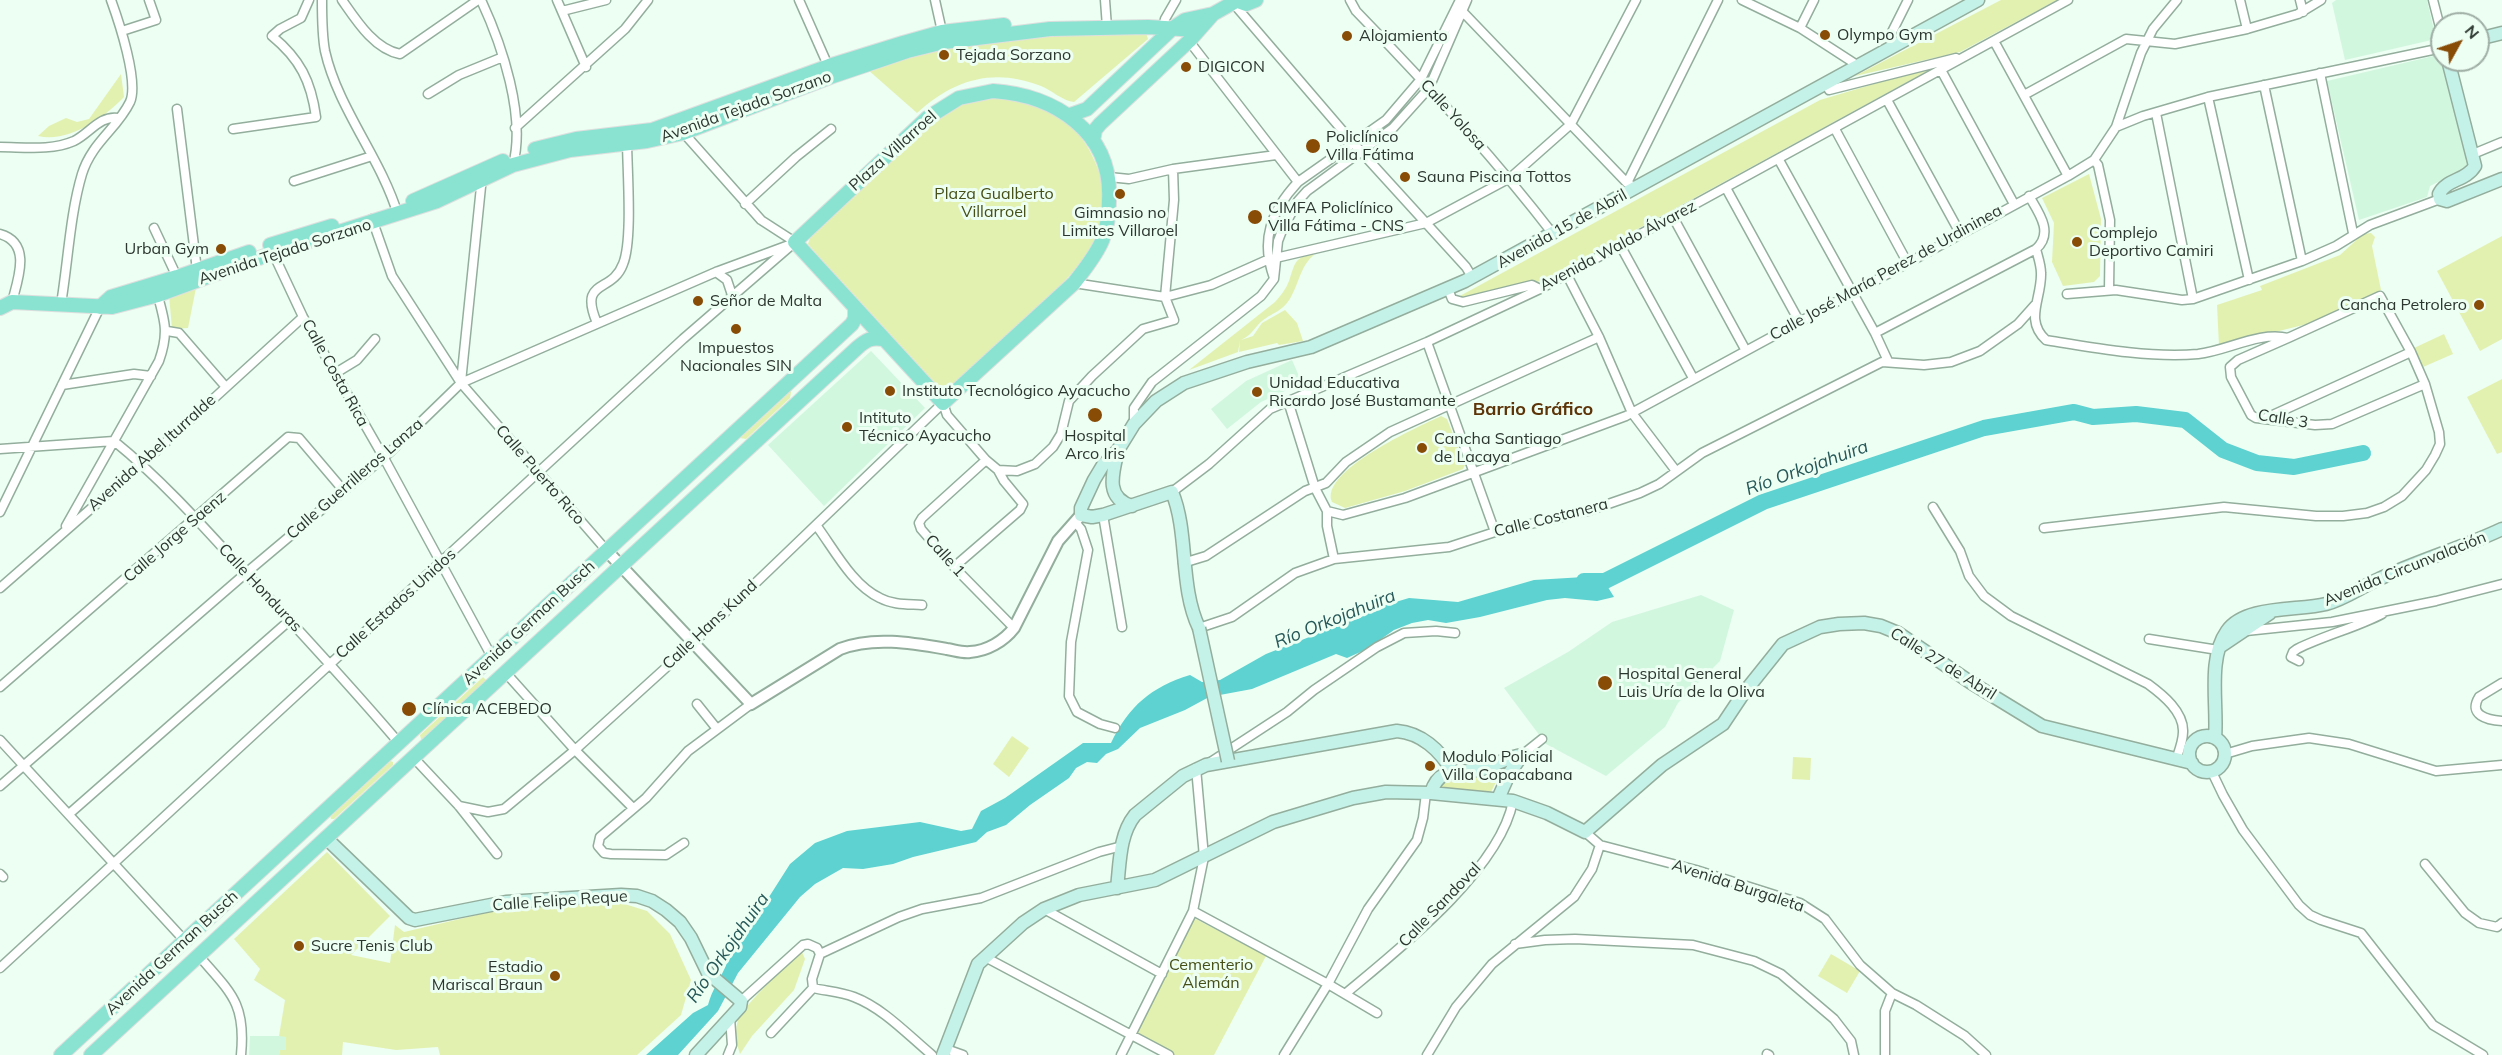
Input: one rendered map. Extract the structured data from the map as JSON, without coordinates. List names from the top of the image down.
{
  "streets": {
    "main road": [
      "Avenida Tejada Sorzano",
      "Plaza Villarroel",
      "Avenida 15 de Abril",
      "Avenida Circunvalación",
      "Avenida German Busch",
      "Calle 27 de Abril",
      "Calle Felipe Reque"
    ],
    "street": [
      "Calle Yolosa",
      "Avenida Waldo Álvarez",
      "Calle José María Perez de Urdininea",
      "Calle Costa Rica",
      "Calle 3",
      "Avenida Abel Iturralde",
      "Calle Puerto Rico",
      "Calle Guerrilleros Lanza",
      "Calle Costanera",
      "Calle Jorge Saenz",
      "Calle 1",
      "Calle Honduras",
      "Calle Estados Unidos",
      "Calle Hans Kund",
      "Avenida Burgaleta",
      "Calle Sandoval"
    ]
  },
  "crossings": [
    ["Avenida Tejada Sorzano", "Calle Costa Rica"],
    ["Avenida Tejada Sorzano", "Calle Puerto Rico"],
    ["Calle Yolosa", "Avenida 15 de Abril"],
    ["Plaza Villarroel", "Calle Guerrilleros Lanza"],
    ["Plaza Villarroel", "Calle Estados Unidos"],
    ["Plaza Villarroel", "Calle Hans Kund"],
    ["Calle Costa Rica", "Avenida Abel Iturralde"],
    ["Calle Costa Rica", "Calle Guerrilleros Lanza"],
    ["Calle Costa Rica", "Calle Estados Unidos"],
    ["Calle Costa Rica", "Avenida German Busch"],
    ["Avenida Abel Iturralde", "Calle Honduras"],
    ["Calle Puerto Rico", "Calle Guerrilleros Lanza"],
    ["Calle Puerto Rico", "Calle Estados Unidos"],
    ["Calle Puerto Rico", "Avenida German Busch"],
    ["Calle Puerto Rico", "Calle Hans Kund"],
    ["Calle Guerrilleros Lanza", "Calle Jorge Saenz"],
    ["Calle Guerrilleros Lanza", "Calle Honduras"],
    ["Calle Guerrilleros Lanza", "Calle Estados Unidos"],
    ["Calle Jorge Saenz", "Calle Honduras"],
    ["Calle Honduras", "Calle Estados Unidos"],
    ["Calle Honduras", "Avenida German Busch"],
    ["Avenida German Busch", "Calle Felipe Reque"],
    ["Calle 27 de Abril", "Avenida Burgaleta"]
  ],
  "districts": ["Barrio Gráfico"],
  "water": ["Río Orkojahuira"],
  "parks": ["Plaza Gualberto Villarroel", "Cementerio Alemán"],
  "places": [
    "Olympo Gym",
    "Alojamiento",
    "Tejada Sorzano",
    "DIGICON",
    "Policlínico Villa Fátima",
    "Sauna Piscina Tottos",
    "Gimnasio no Limites Villaroel",
    "CIMFA Policlínico Villa Fátima - CNS",
    "Complejo Deportivo Camiri",
    "Urban Gym",
    "Señor de Malta",
    "Cancha Petrolero",
    "Impuestos Nacionales SIN",
    "Instituto Tecnológico Ayacucho",
    "Unidad Educativa Ricardo José Bustamante",
    "Hospital Arco Iris",
    "Intituto Técnico Ayacucho",
    "Cancha Santiago de Lacaya",
    "Hospital General Luis Uría de la Oliva",
    "Clínica ACEBEDO",
    "Modulo Policial Villa Copacabana",
    "Sucre Tenis Club",
    "Estadio Mariscal Braun"
  ],
  "north": "top right"
}
